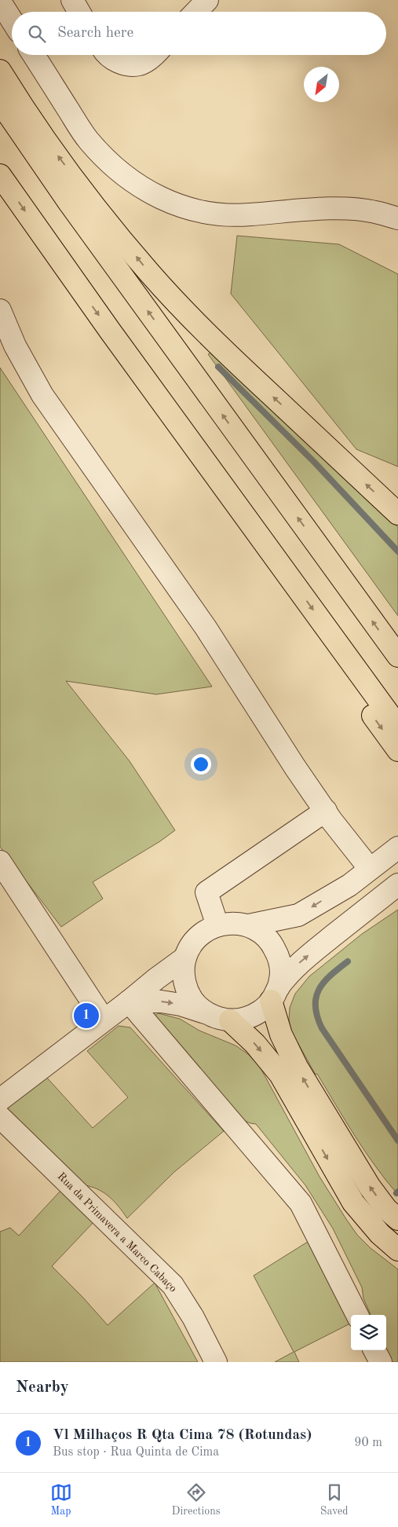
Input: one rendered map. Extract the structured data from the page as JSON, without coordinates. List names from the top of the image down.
{
  "streets": {
    "street": ["Rua da Primavera a Marco Cabaço"]
  },
  "north": "bottom left",
  "page": {
    "search": "Search here",
    "pins": "1",
    "heading": "Nearby",
    "list": [
      {
        "mark": "1",
        "name": "Vl Milhaços R Qta Cima 78 (Rotundas)",
        "note": "Bus stop · Rua Quinta de Cima",
        "value": "90 m"
      }
    ],
    "nav": ["Map", "Directions", "Saved"]
  }
}
